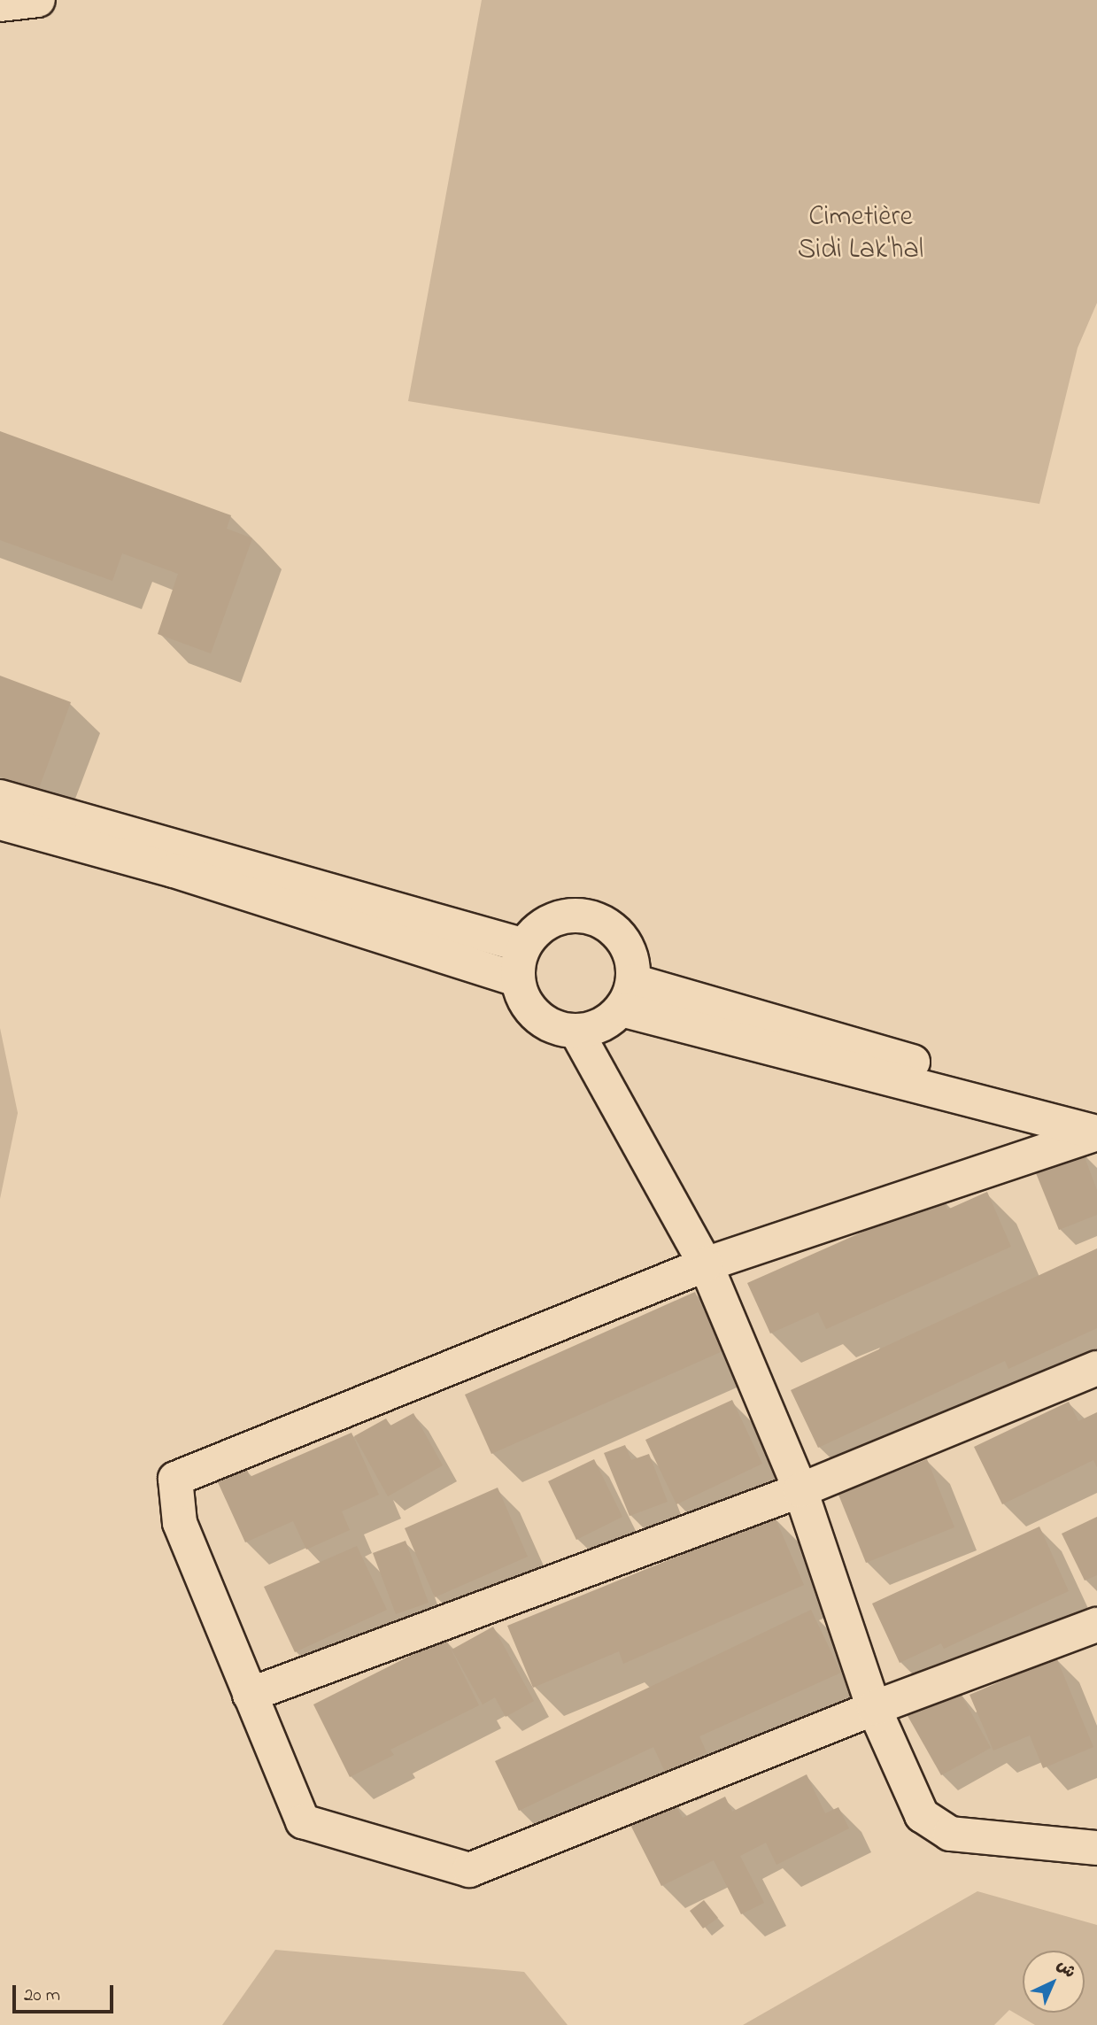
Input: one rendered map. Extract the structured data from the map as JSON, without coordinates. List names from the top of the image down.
{
  "parks": ["Cimetière Sidi Lak'hal"],
  "scale_bar": "20 m",
  "north": "top right"
}
